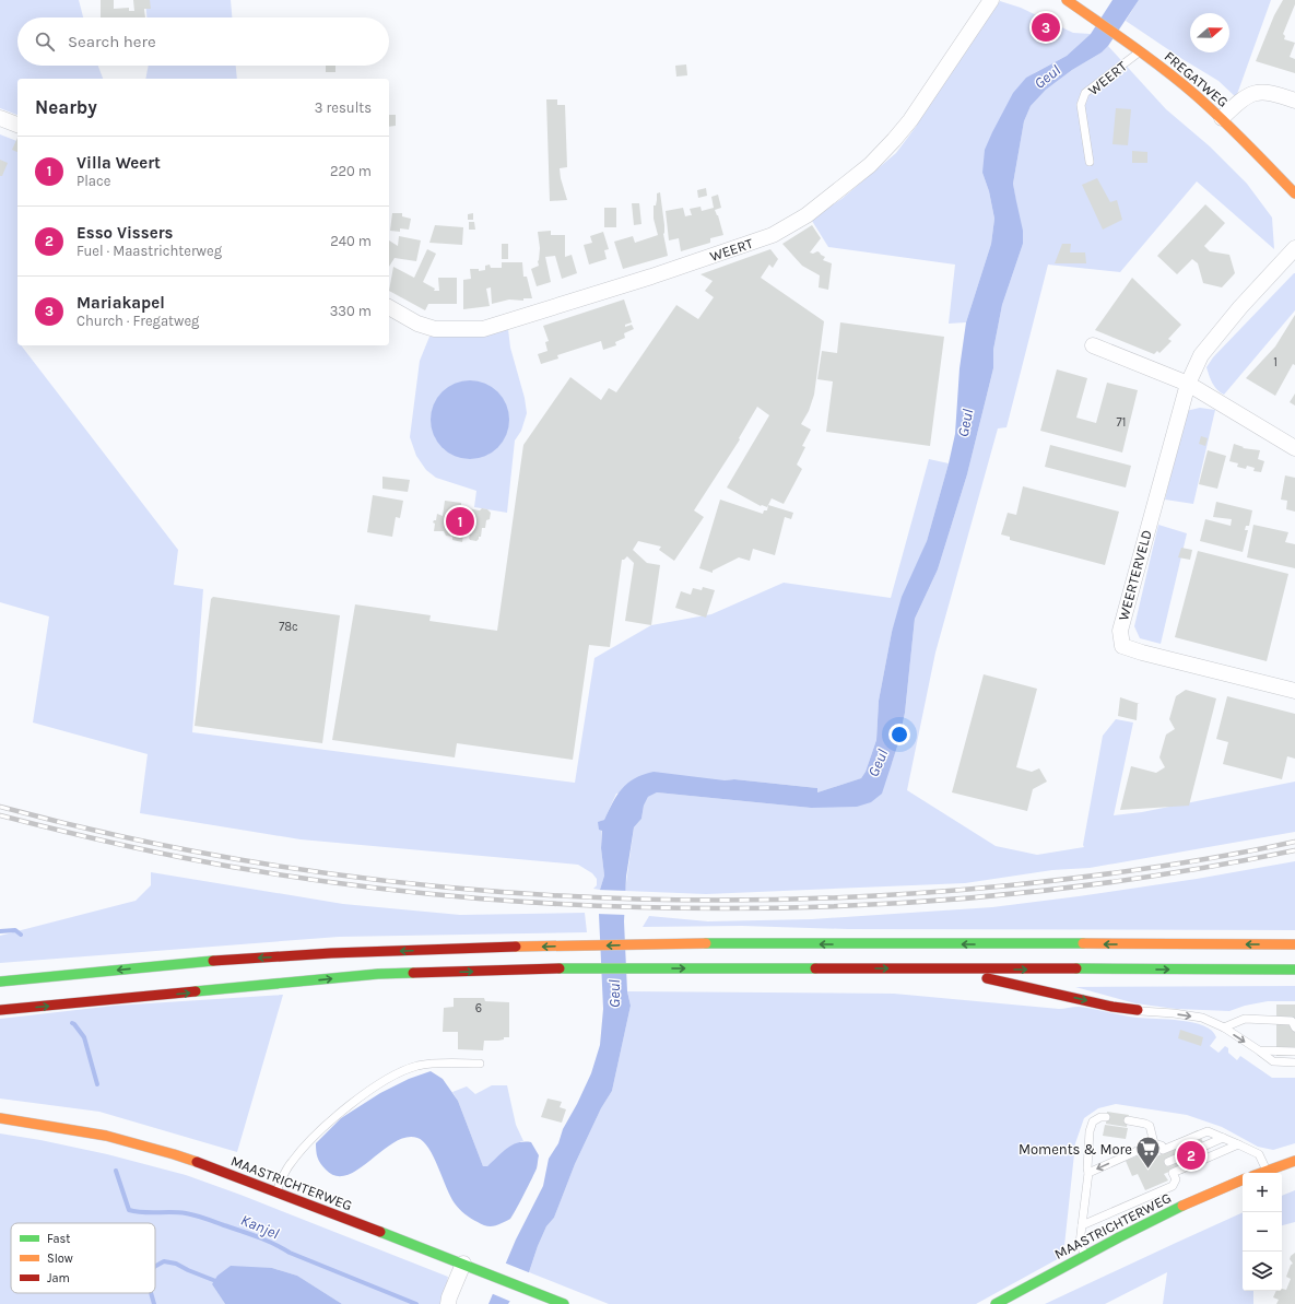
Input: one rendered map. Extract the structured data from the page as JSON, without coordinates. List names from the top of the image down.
{
  "streets": {
    "main road": ["FREGATWEG", "MAASTRICHTERWEG"],
    "street": ["WEERT", "WEERTERVELD"]
  },
  "crossings": [
    ["WEERT", "FREGATWEG"]
  ],
  "water": ["Geul", "Kanjel"],
  "places": {
    "supermarket": ["Moments & More"]
  },
  "house_numbers": [
    "1",
    "71",
    "78c",
    "6"
  ],
  "legend": ["Fast", "Slow", "Jam"],
  "north": "right",
  "page": {
    "pins": ["3", "1", "2"],
    "search": "Search here",
    "heading": ["Nearby", "3 results"],
    "list": [
      {
        "mark": "1",
        "name": "Villa Weert",
        "note": "Place",
        "value": "220 m"
      },
      {
        "mark": "2",
        "name": "Esso Vissers",
        "note": "Fuel · Maastrichterweg",
        "value": "240 m"
      },
      {
        "mark": "3",
        "name": "Mariakapel",
        "note": "Church · Fregatweg",
        "value": "330 m"
      }
    ],
    "map_buttons": ["+", "−"]
  }
}
